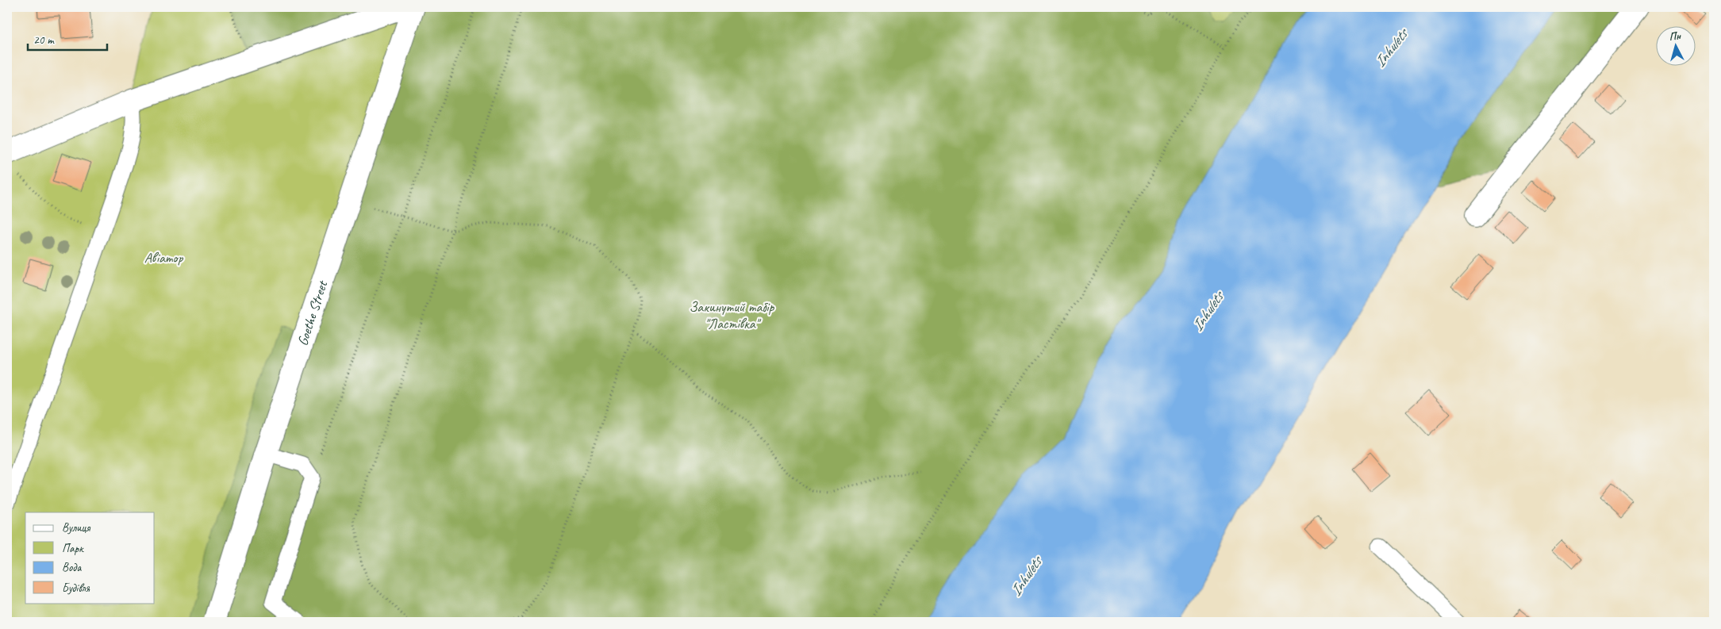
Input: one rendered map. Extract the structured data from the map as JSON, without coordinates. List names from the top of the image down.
{
  "streets": {
    "street": ["Goethe Street"]
  },
  "water": ["Inhulets"],
  "parks": ["Авіатор", "Закинутий табір \"Ластівка\""],
  "legend": [
    "Вулиця",
    "Парк",
    "Вода",
    "Будівля"
  ],
  "scale_bar": "20 m",
  "north": "top"
}
